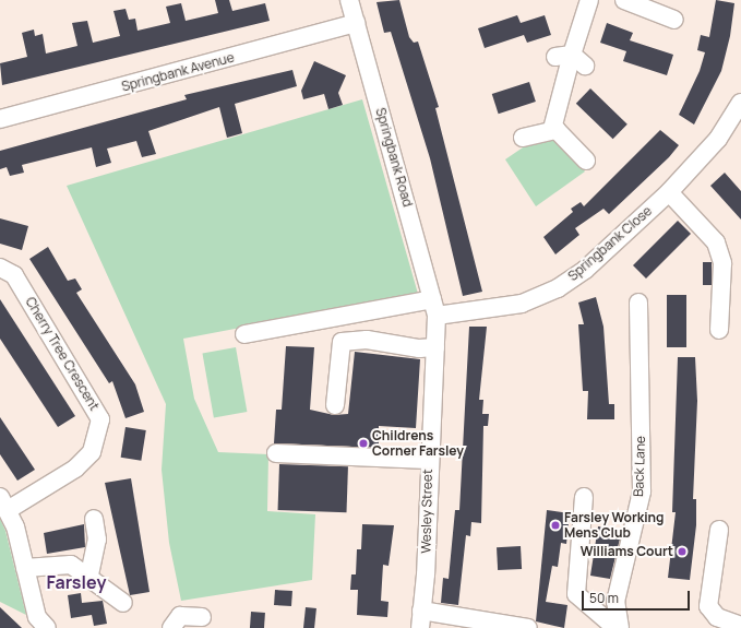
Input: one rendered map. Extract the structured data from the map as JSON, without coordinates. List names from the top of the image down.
{
  "streets": {
    "street": [
      "Springbank Avenue",
      "Springbank Road",
      "Springbank Close",
      "Cherry Tree Crescent",
      "Back Lane",
      "Wesley Street"
    ]
  },
  "crossings": [
    ["Springbank Avenue", "Springbank Road"],
    ["Springbank Road", "Springbank Close"],
    ["Springbank Road", "Wesley Street"],
    ["Springbank Close", "Wesley Street"]
  ],
  "districts": ["Farsley"],
  "places": ["Childrens Corner Farsley", "Farsley Working Mens Club", "Williams Court"],
  "scale_bar": "50 m"
}
